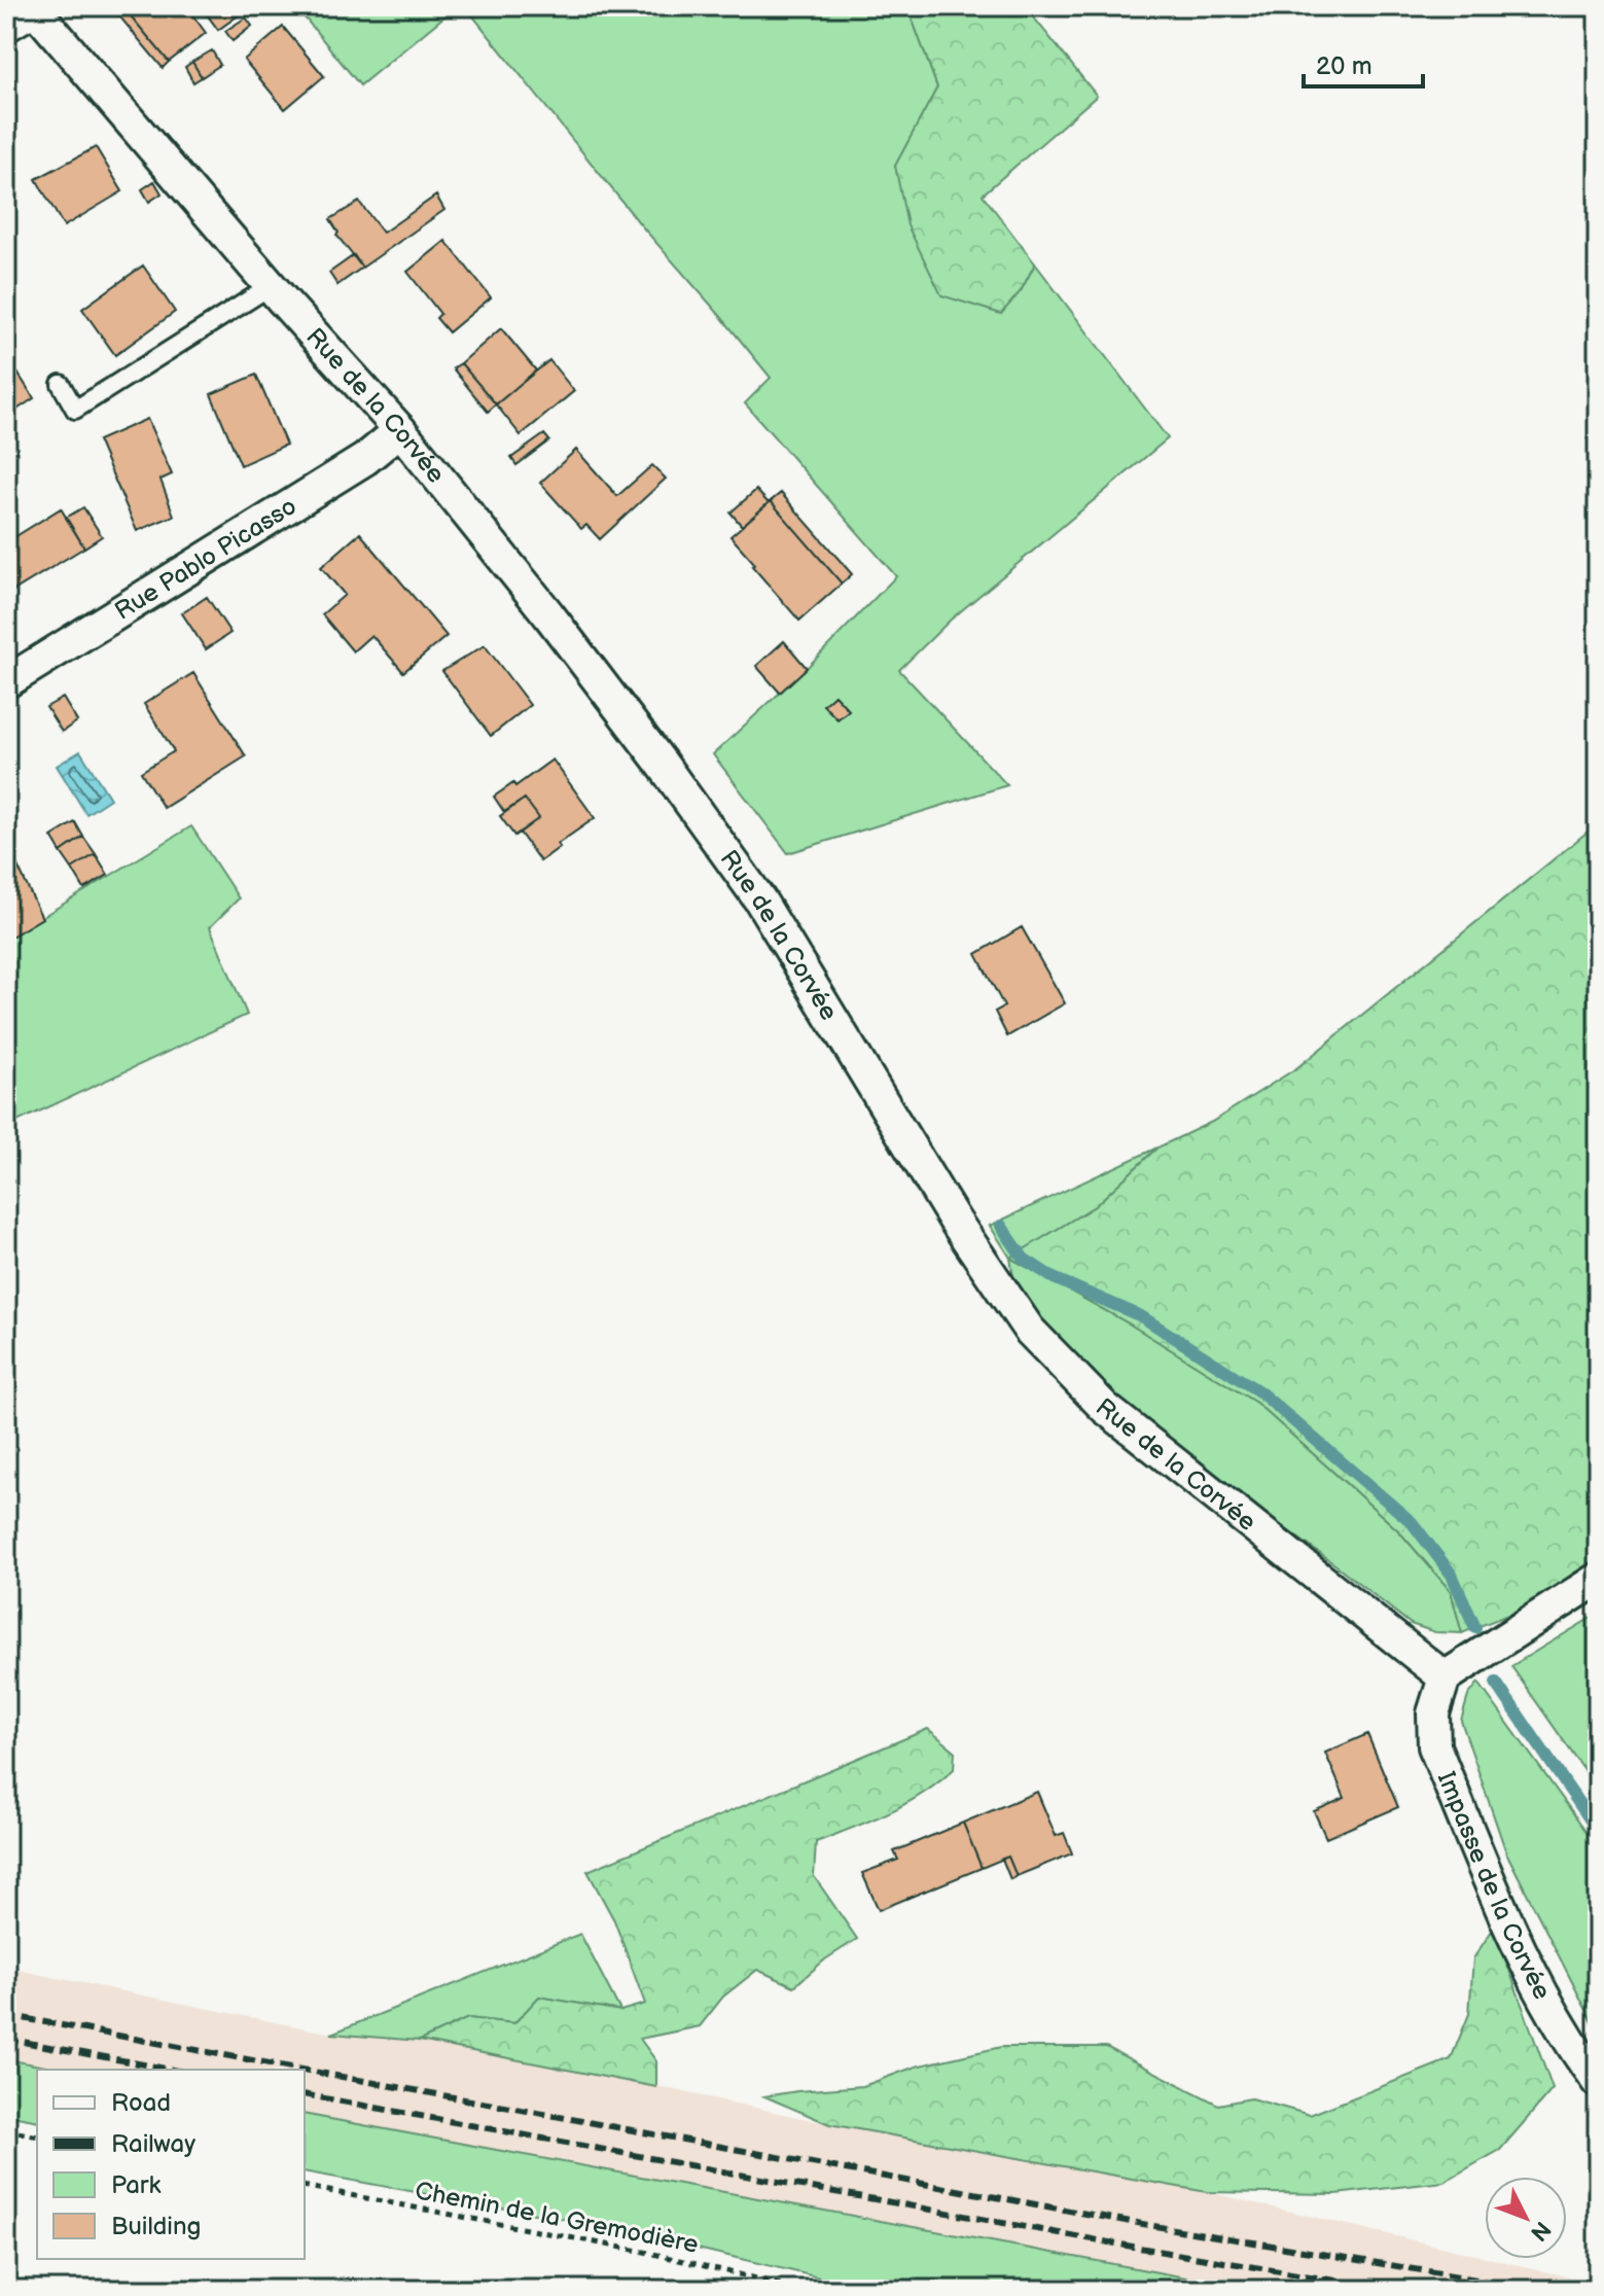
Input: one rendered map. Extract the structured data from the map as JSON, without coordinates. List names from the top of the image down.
{
  "streets": {
    "street": ["Rue de la Corvée", "Rue Pablo Picasso", "Impasse de la Corvée"],
    "path": ["Chemin de la Gremodière"]
  },
  "crossings": [
    ["Rue de la Corvée", "Rue Pablo Picasso"],
    ["Rue de la Corvée", "Impasse de la Corvée"]
  ],
  "legend": [
    "Road",
    "Railway",
    "Park",
    "Building"
  ],
  "scale_bar": "20 m",
  "north": "bottom right"
}
